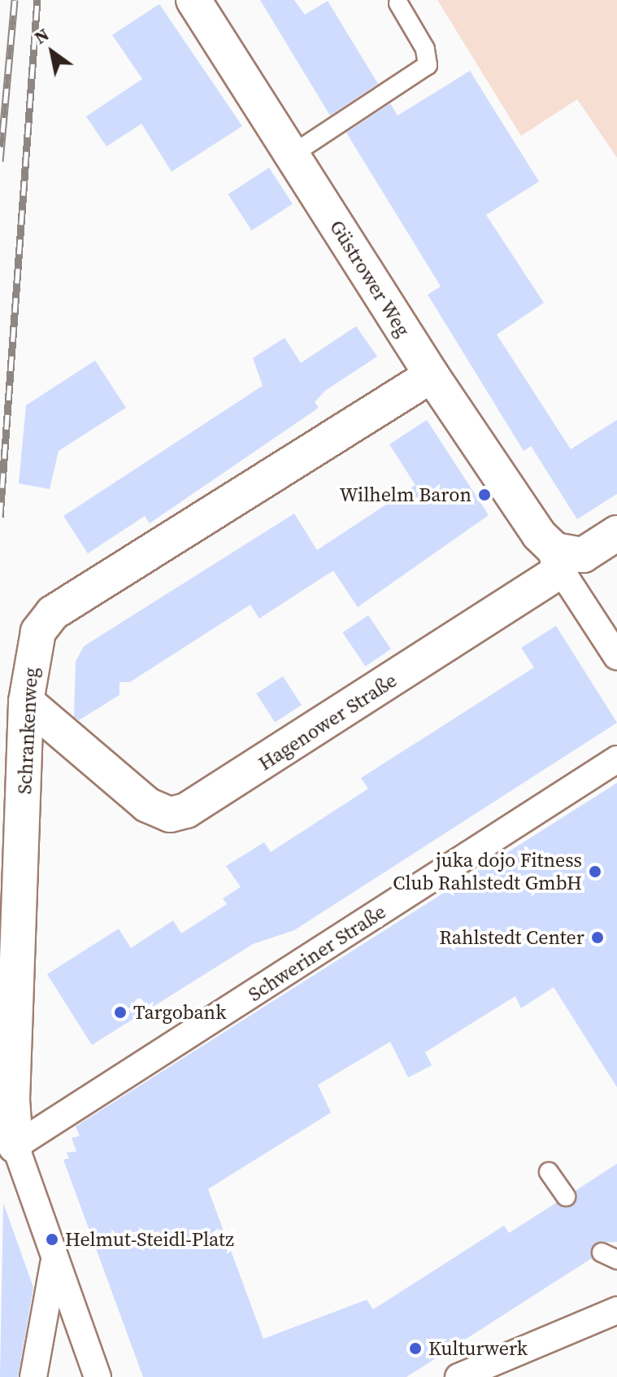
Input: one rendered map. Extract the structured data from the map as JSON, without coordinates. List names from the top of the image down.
{
  "streets": {
    "street": [
      "Güstrower Weg",
      "Hagenower Straße",
      "Schrankenweg",
      "Schweriner Straße"
    ]
  },
  "crossings": [
    ["Güstrower Weg", "Hagenower Straße"],
    ["Güstrower Weg", "Schrankenweg"],
    ["Hagenower Straße", "Schrankenweg"],
    ["Schrankenweg", "Schweriner Straße"]
  ],
  "places": [
    "Wilhelm Baron",
    "juka dojo Fitness Club Rahlstedt GmbH",
    "Rahlstedt Center",
    "Targobank",
    "Helmut-Steidl-Platz",
    "Kulturwerk"
  ],
  "north": "top left"
}
